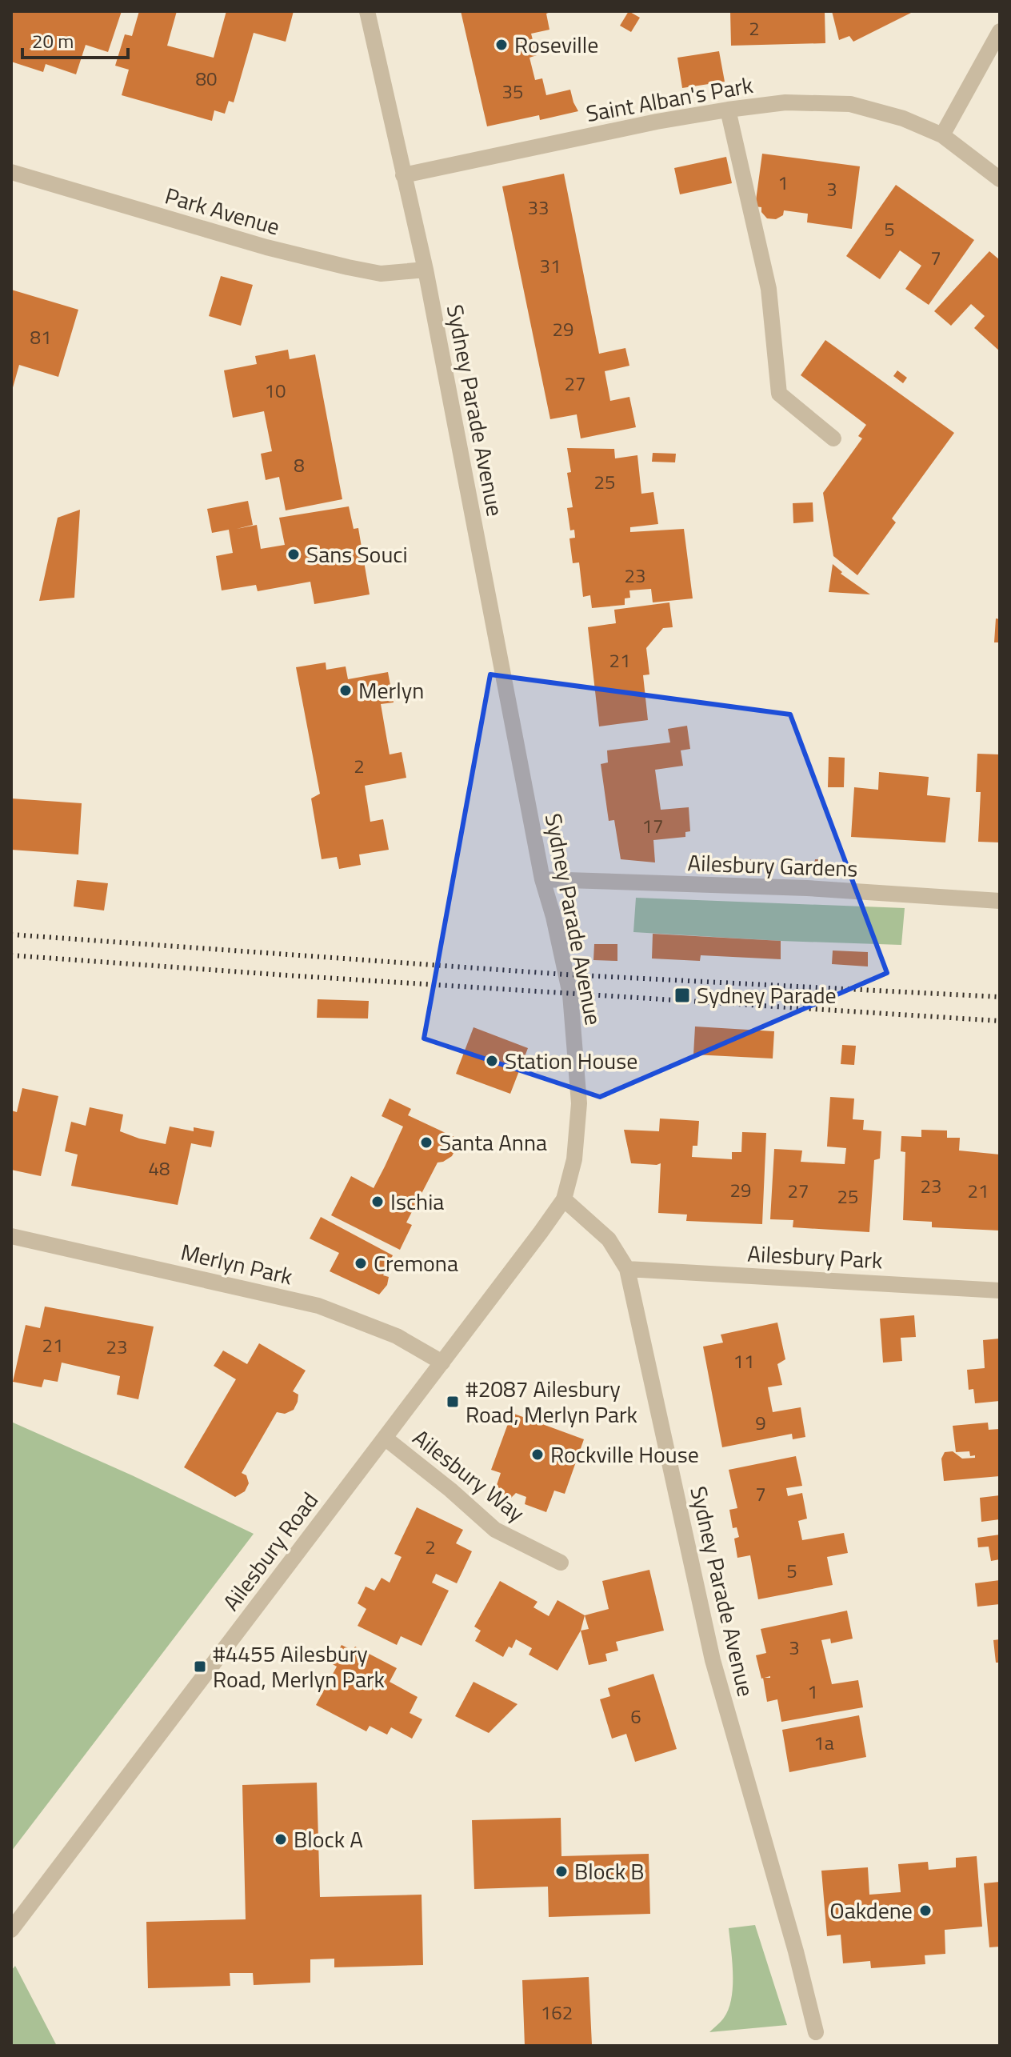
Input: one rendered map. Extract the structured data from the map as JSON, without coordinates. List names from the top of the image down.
{
  "streets": {
    "street": [
      "Saint Alban's Park",
      "Park Avenue",
      "Sydney Parade Avenue",
      "Ailesbury Gardens",
      "Ailesbury Park",
      "Merlyn Park",
      "Ailesbury Way",
      "Ailesbury Road"
    ]
  },
  "crossings": [
    ["Saint Alban's Park", "Sydney Parade Avenue"],
    ["Park Avenue", "Sydney Parade Avenue"],
    ["Sydney Parade Avenue", "Ailesbury Gardens"],
    ["Sydney Parade Avenue", "Ailesbury Park"],
    ["Sydney Parade Avenue", "Ailesbury Road"],
    ["Merlyn Park", "Ailesbury Road"],
    ["Ailesbury Way", "Ailesbury Road"]
  ],
  "places": {
    "other": [
      "Roseville",
      "Sans Souci",
      "Merlyn",
      "Station House",
      "Santa Anna",
      "Ischia",
      "Cremona",
      "Rockville House",
      "Block A",
      "Block B",
      "Oakdene"
    ],
    "transit": ["Sydney Parade", "#2087 Ailesbury Road, Merlyn Park", "#4455 Ailesbury Road, Merlyn Park"]
  },
  "house_numbers": [
    "2",
    "80",
    "35",
    "1",
    "3",
    "33",
    "5",
    "7",
    "31",
    "29",
    "81",
    "27",
    "10",
    "8",
    "25",
    "23",
    "21",
    "2",
    "17",
    "48",
    "23",
    "29",
    "27",
    "21",
    "25",
    "21",
    "23",
    "11",
    "9",
    "7",
    "2",
    "5",
    "3",
    "1",
    "6",
    "1a",
    "162"
  ],
  "scale_bar": "20 m"
}
